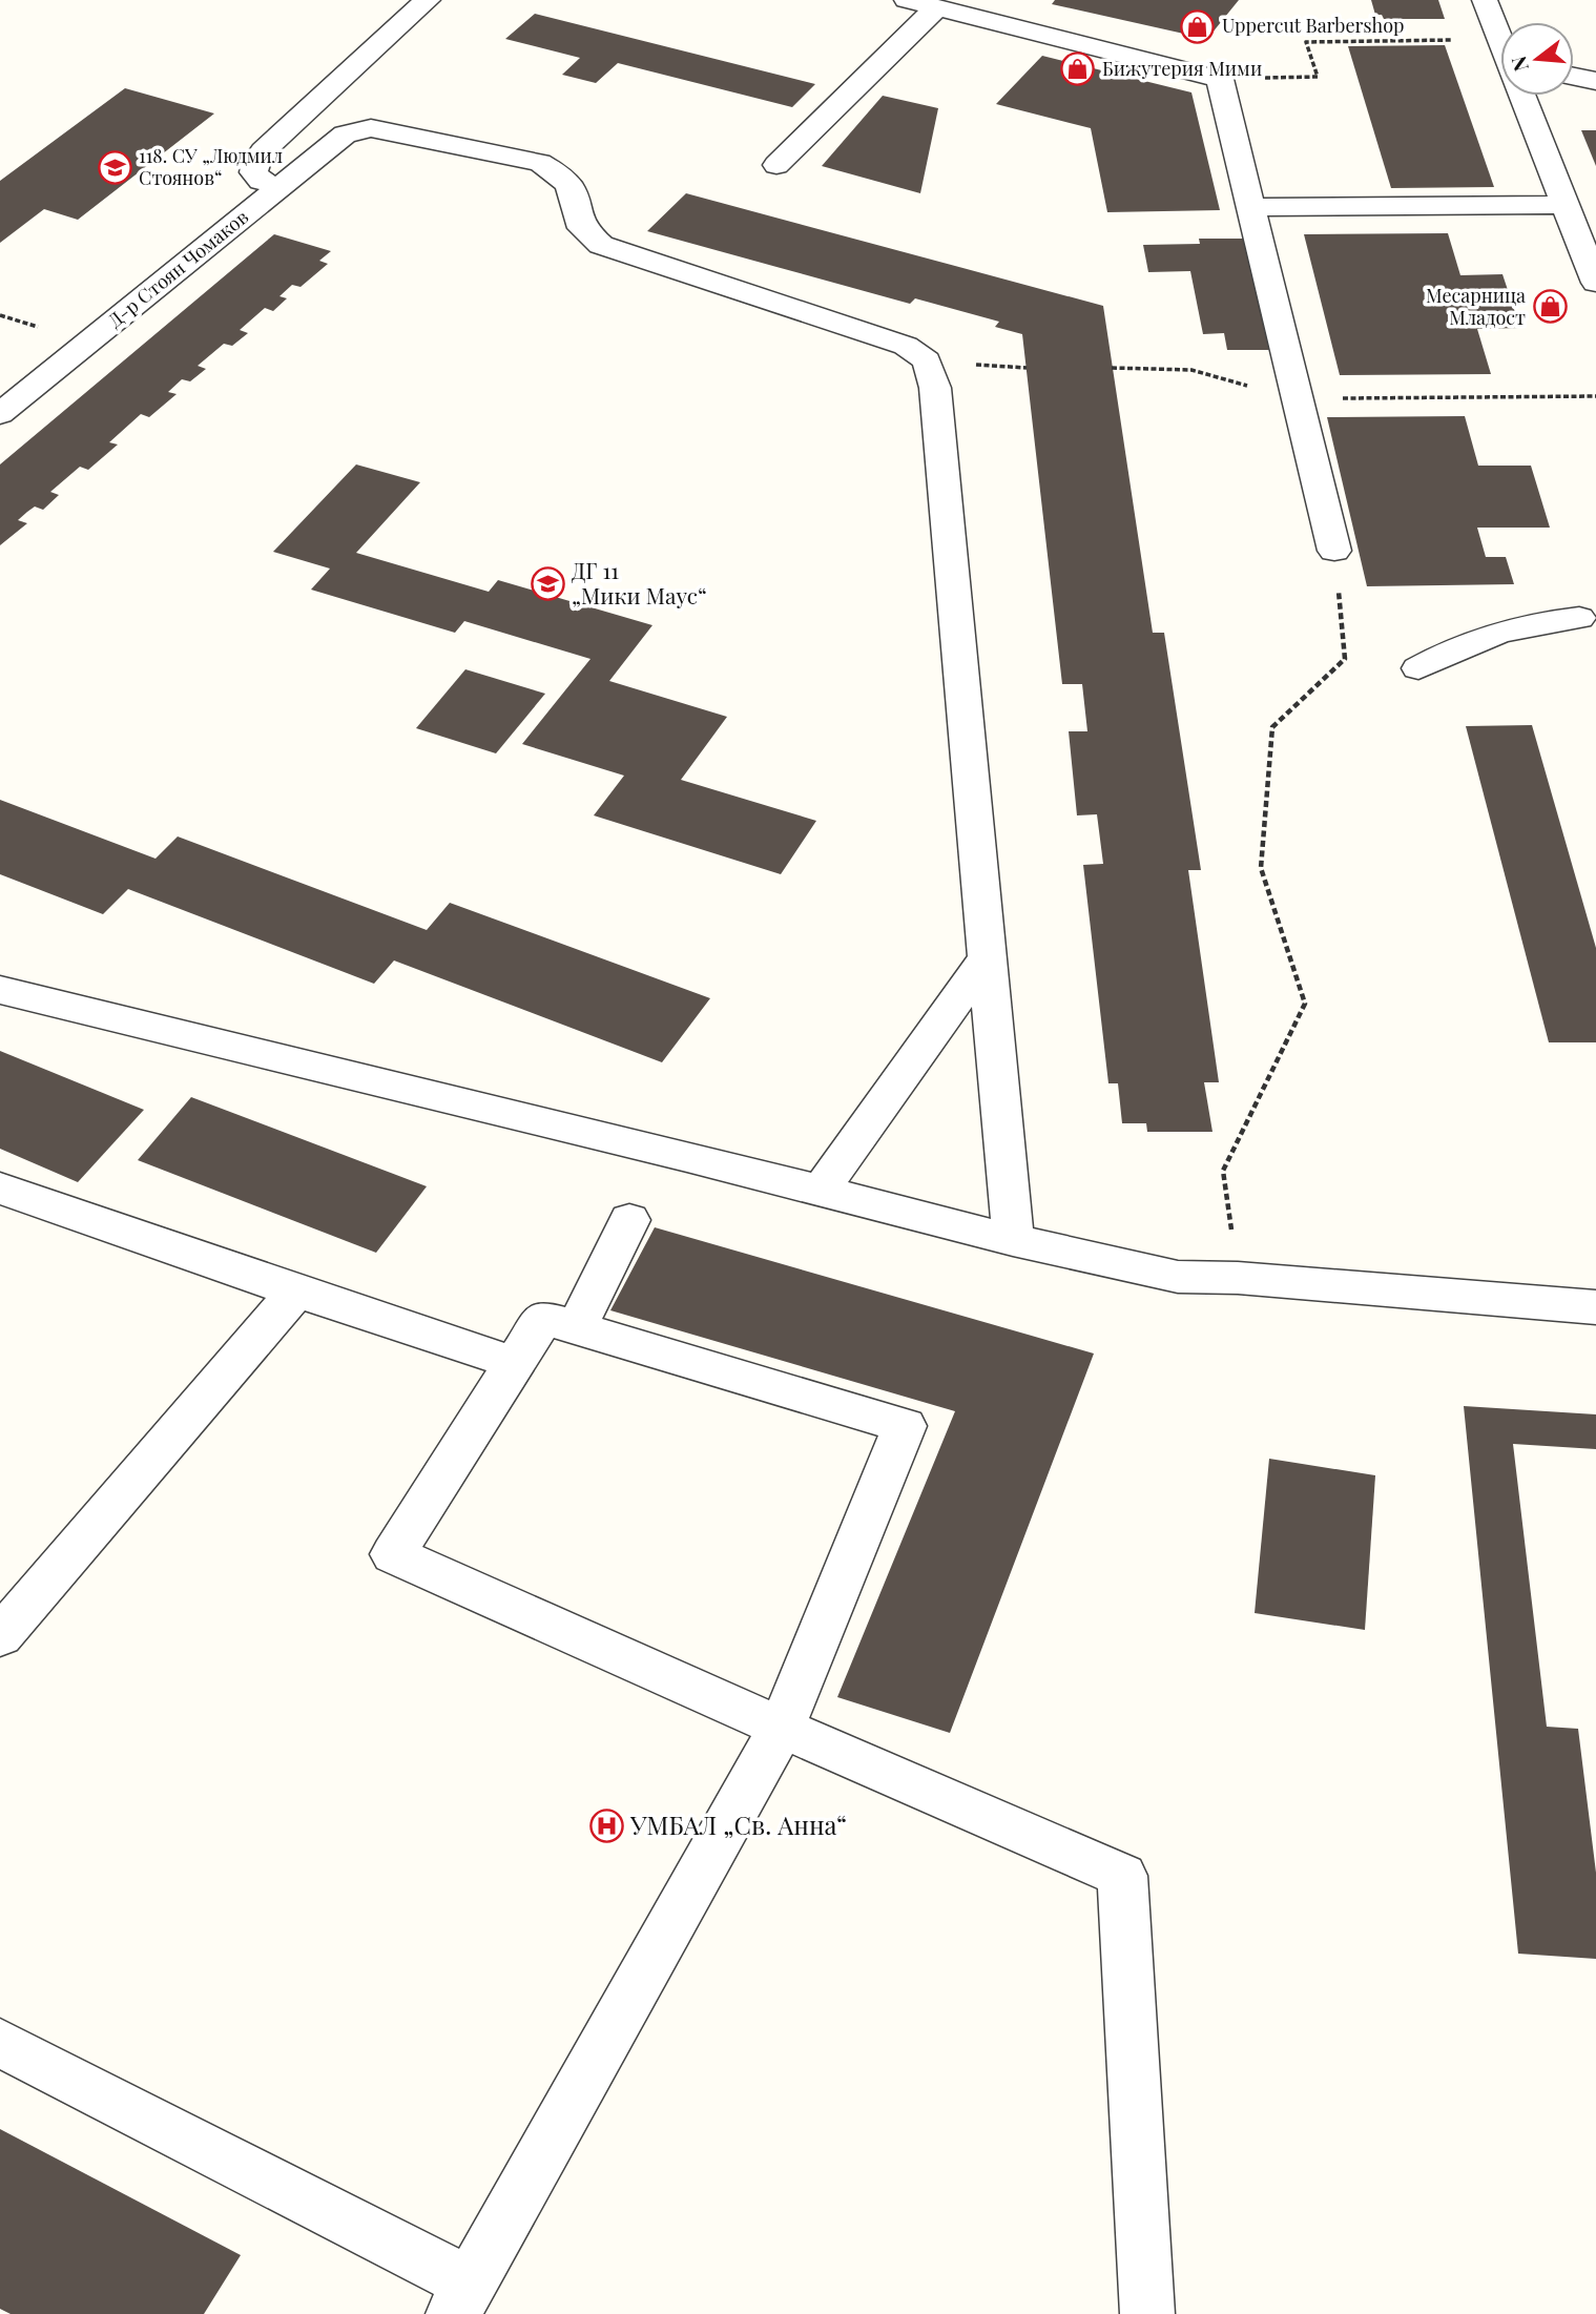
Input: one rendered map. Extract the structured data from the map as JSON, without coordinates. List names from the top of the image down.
{
  "streets": {
    "street": ["Д-р Стоян Чомаков"]
  },
  "places": {
    "shop": ["Uppercut Barbershop", "Бижутерия Мими", "Месарница Младост"],
    "school or university": ["118. СУ „Людмил Стоянов“", "ДГ 11 „Мики Маус“"],
    "hospital": ["УМБАЛ „Св. Анна“"]
  },
  "north": "left"
}
